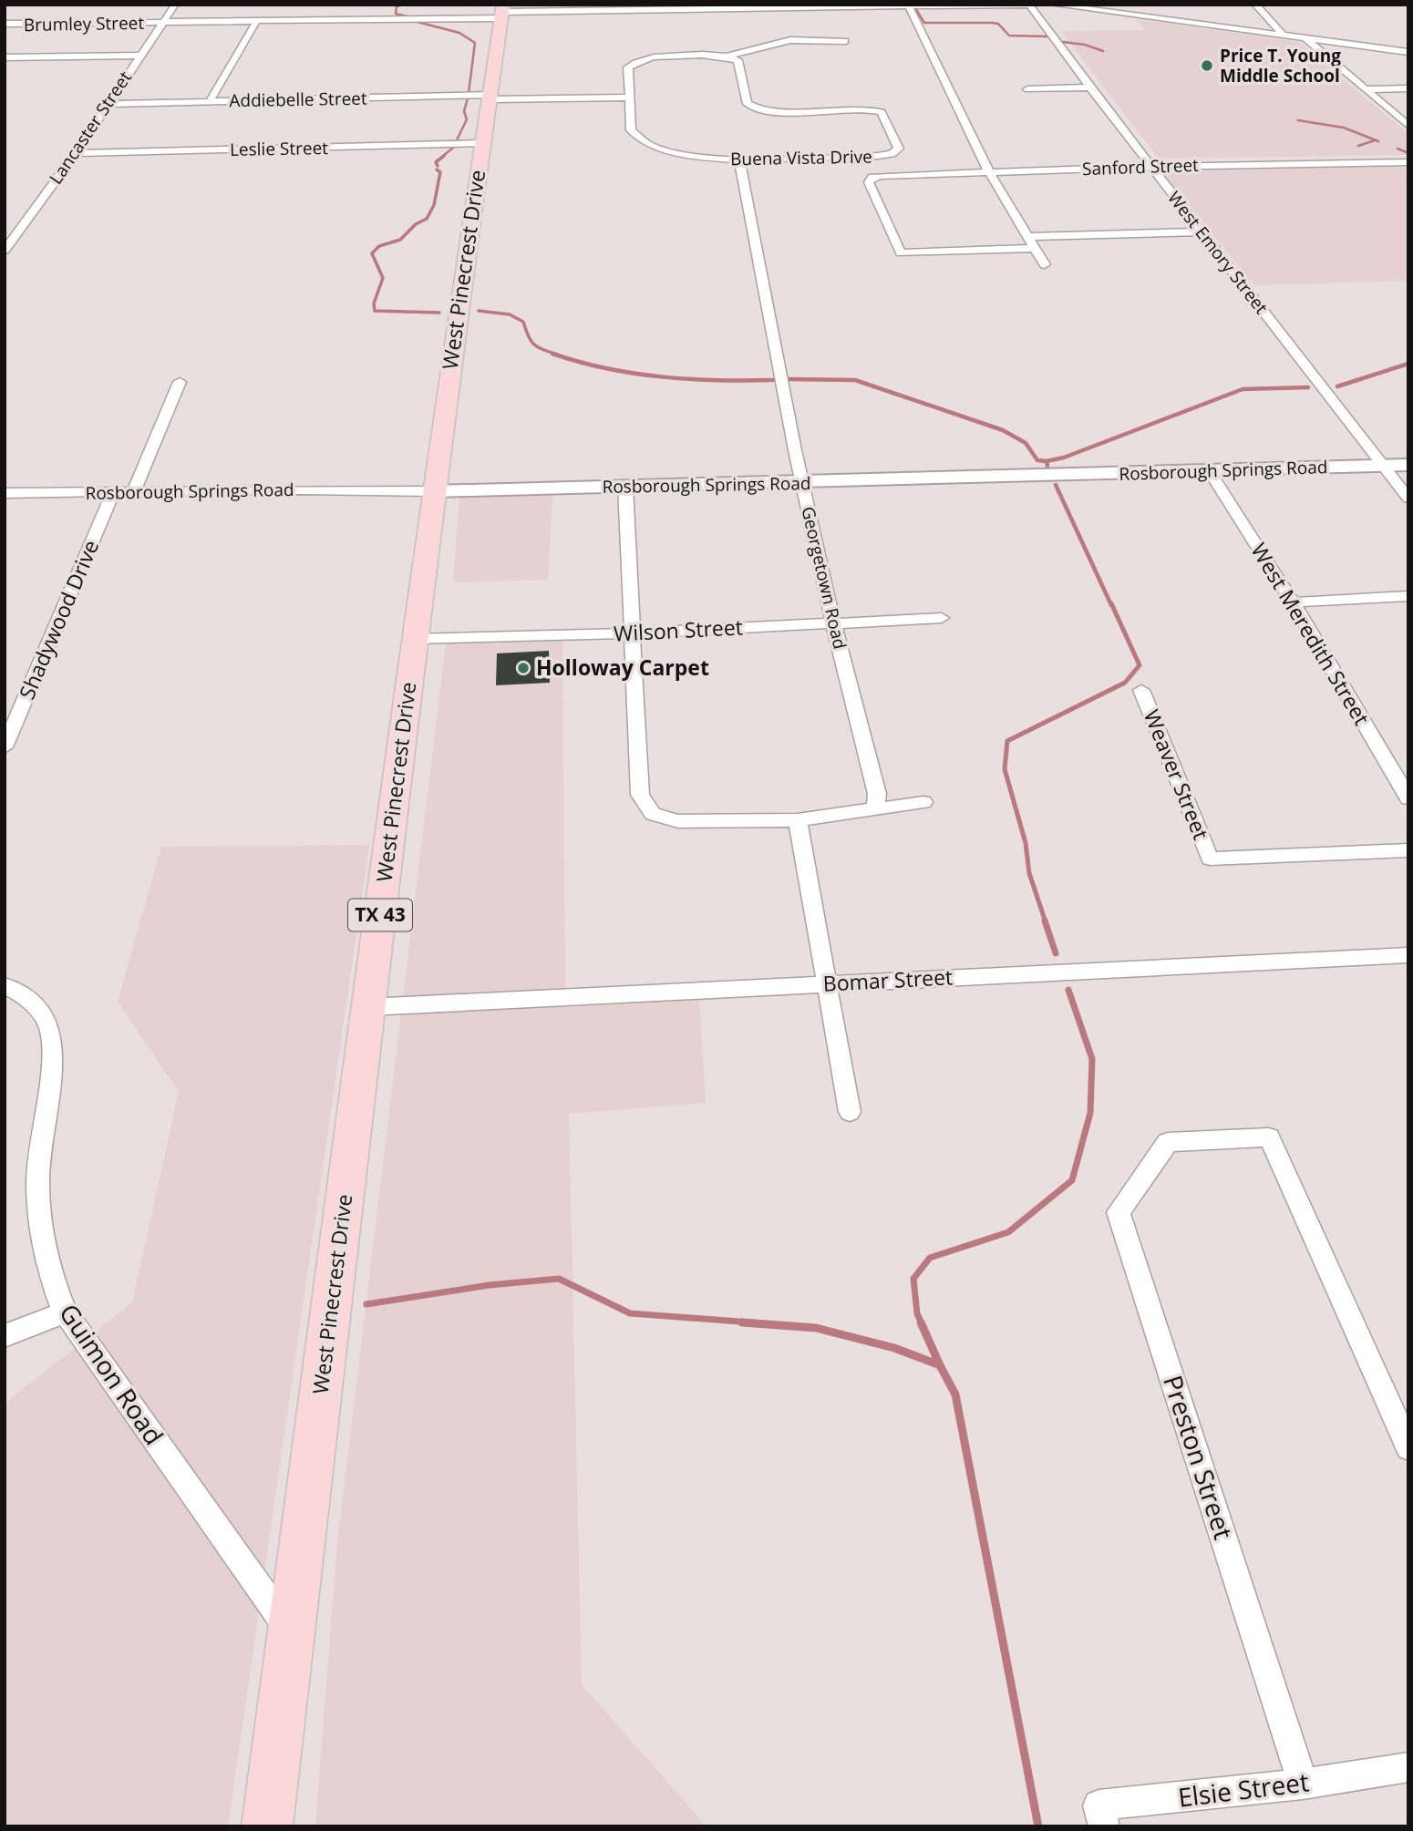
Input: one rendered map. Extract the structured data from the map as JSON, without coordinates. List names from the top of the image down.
{
  "streets": {
    "main road": ["West Pinecrest Drive", "TX 43"],
    "street": [
      "Brumley Street",
      "Addiebelle Street",
      "Lancaster Street",
      "Leslie Street",
      "Buena Vista Drive",
      "Sanford Street",
      "West Emory Street",
      "Rosborough Springs Road",
      "Georgetown Road",
      "Shadywood Drive",
      "Wilson Street",
      "West Meredith Street",
      "Weaver Street",
      "Bomar Street",
      "Guimon Road",
      "Preston Street",
      "Elsie Street"
    ]
  },
  "crossings": [
    ["Brumley Street", "Lancaster Street"],
    ["Brumley Street", "West Emory Street"],
    ["Brumley Street", "West Pinecrest Drive"],
    ["Addiebelle Street", "Lancaster Street"],
    ["Addiebelle Street", "Buena Vista Drive"],
    ["Addiebelle Street", "West Pinecrest Drive"],
    ["Lancaster Street", "Leslie Street"],
    ["Leslie Street", "West Pinecrest Drive"],
    ["Buena Vista Drive", "Georgetown Road"],
    ["Sanford Street", "West Emory Street"],
    ["West Emory Street", "Rosborough Springs Road"],
    ["West Pinecrest Drive", "Rosborough Springs Road"],
    ["West Pinecrest Drive", "Wilson Street"],
    ["West Pinecrest Drive", "Bomar Street"],
    ["West Pinecrest Drive", "Guimon Road"],
    ["Rosborough Springs Road", "Georgetown Road"],
    ["Rosborough Springs Road", "Shadywood Drive"],
    ["Rosborough Springs Road", "West Meredith Street"],
    ["Georgetown Road", "Wilson Street"],
    ["Preston Street", "Elsie Street"]
  ],
  "places": ["Price T. Young Middle School", "Holloway Carpet"]
}
